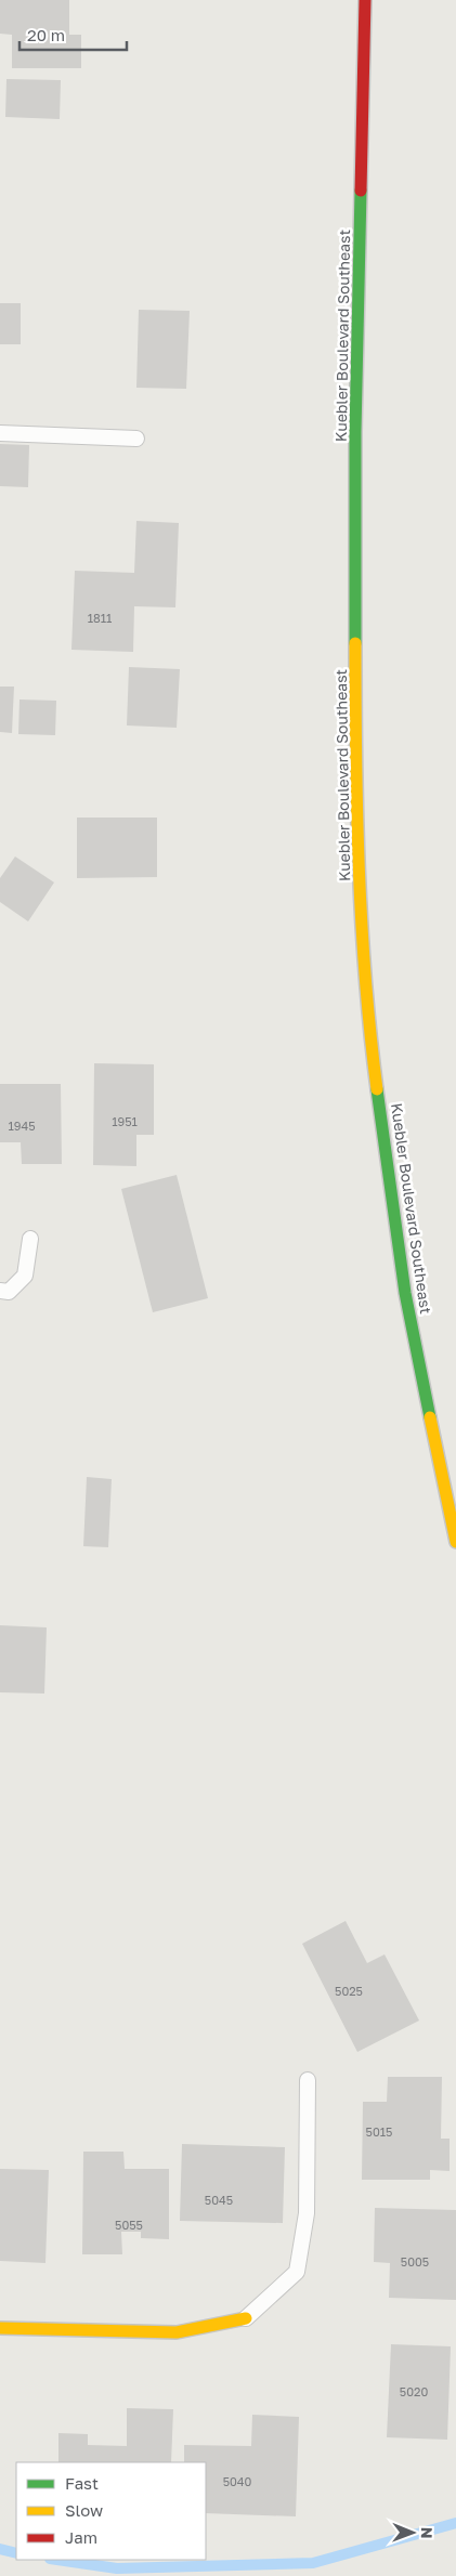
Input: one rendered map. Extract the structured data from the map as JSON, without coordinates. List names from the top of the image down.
{
  "streets": {
    "main road": ["Kuebler Boulevard Southeast"]
  },
  "house_numbers": [
    "1811",
    "1951",
    "1945",
    "5025",
    "5015",
    "5045",
    "5055",
    "5005",
    "5020",
    "5040"
  ],
  "legend": ["Fast", "Slow", "Jam"],
  "scale_bar": "20 m",
  "north": "right"
}
